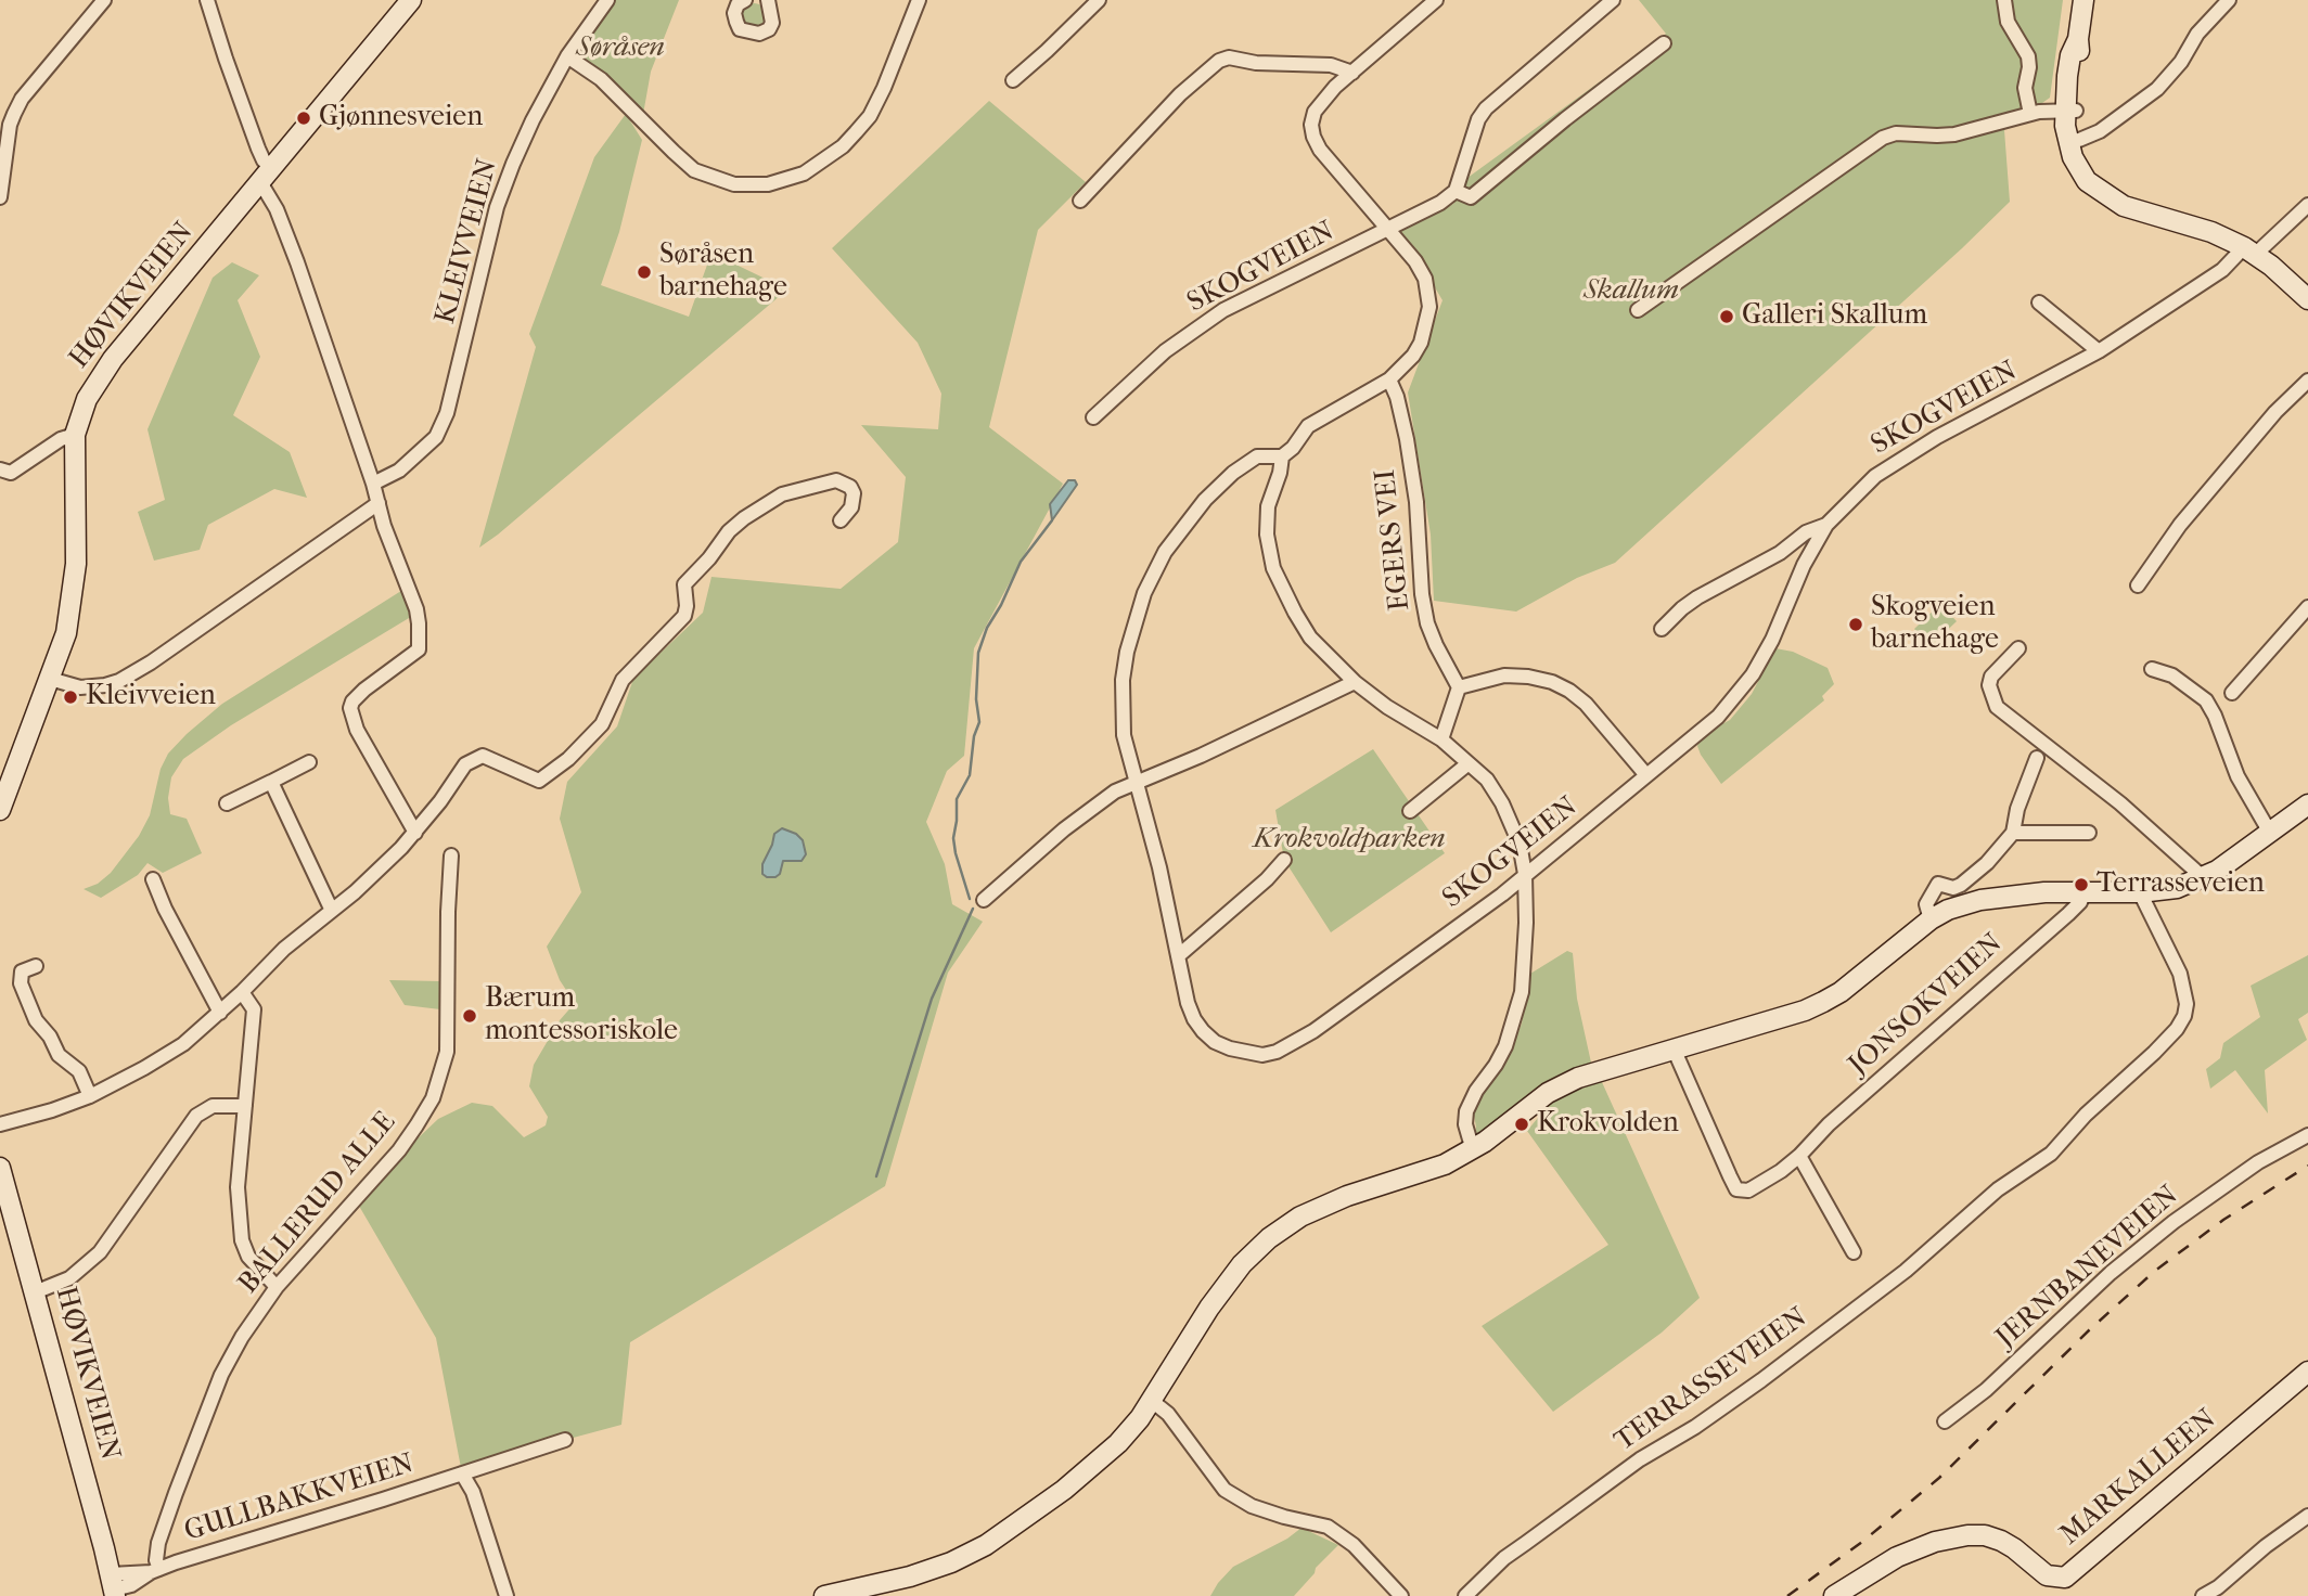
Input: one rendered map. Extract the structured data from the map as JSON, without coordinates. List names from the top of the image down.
{
  "streets": {
    "main road": ["HØVIKVEIEN", "MARKALLEEN"],
    "street": [
      "KLEIVVEIEN",
      "SKOGVEIEN",
      "EGERS VEI",
      "JONSOKVEIEN",
      "BALLERUD ALLE",
      "JERNBANEVEIEN",
      "TERRASSEVEIEN",
      "GULLBAKKVEIEN"
    ]
  },
  "crossings": [
    ["SKOGVEIEN", "EGERS VEI"],
    ["HØVIKVEIEN", "GULLBAKKVEIEN"],
    ["BALLERUD ALLE", "GULLBAKKVEIEN"]
  ],
  "parks": ["Søråsen", "Skallum", "Krokvoldparken"],
  "places": [
    "Gjønnesveien",
    "Søråsen barnehage",
    "Galleri Skallum",
    "Skogveien barnehage",
    "Kleivveien",
    "Terrasseveien",
    "Bærum montessoriskole",
    "Krokvolden"
  ]
}
